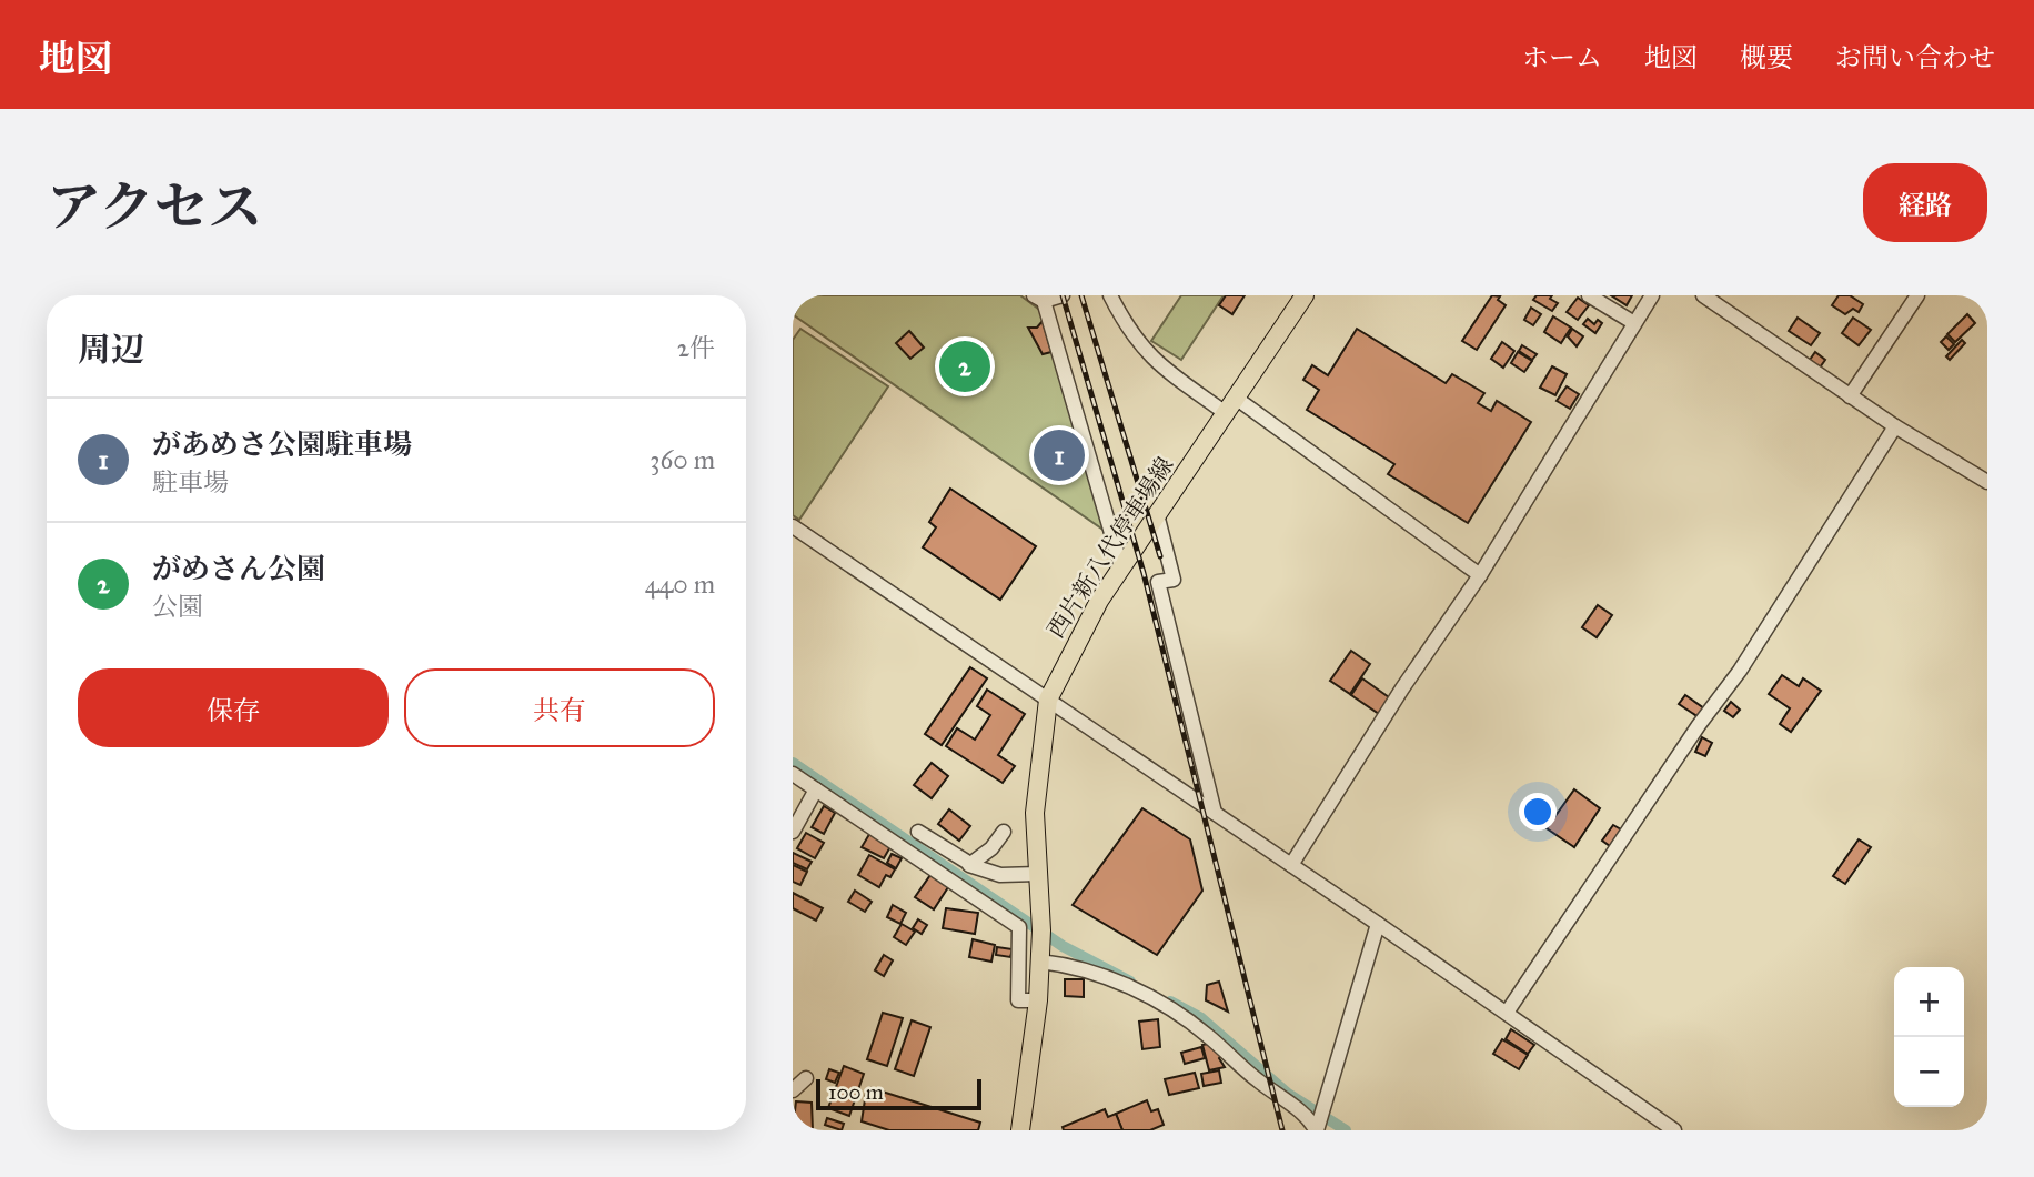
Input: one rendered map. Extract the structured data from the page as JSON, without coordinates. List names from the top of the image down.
{
  "streets": {
    "main road": ["西片新八代停車場線"]
  },
  "scale_bar": "100 m",
  "page": {
    "header": "地図",
    "nav": [
      "ホーム",
      "地図",
      "概要",
      "お問い合わせ"
    ],
    "title": "アクセス",
    "buttons": [
      "経路",
      ["保存", "共有"]
    ],
    "heading": ["周辺", "2件"],
    "pins": ["2", "1"],
    "list": [
      {
        "mark": "1",
        "name": "があめさ公園駐車場",
        "note": "駐車場",
        "value": "360 m"
      },
      {
        "mark": "2",
        "name": "がめさん公園",
        "note": "公園",
        "value": "440 m"
      }
    ],
    "map_buttons": ["+", "−"],
    "scale": "100 m"
  }
}
